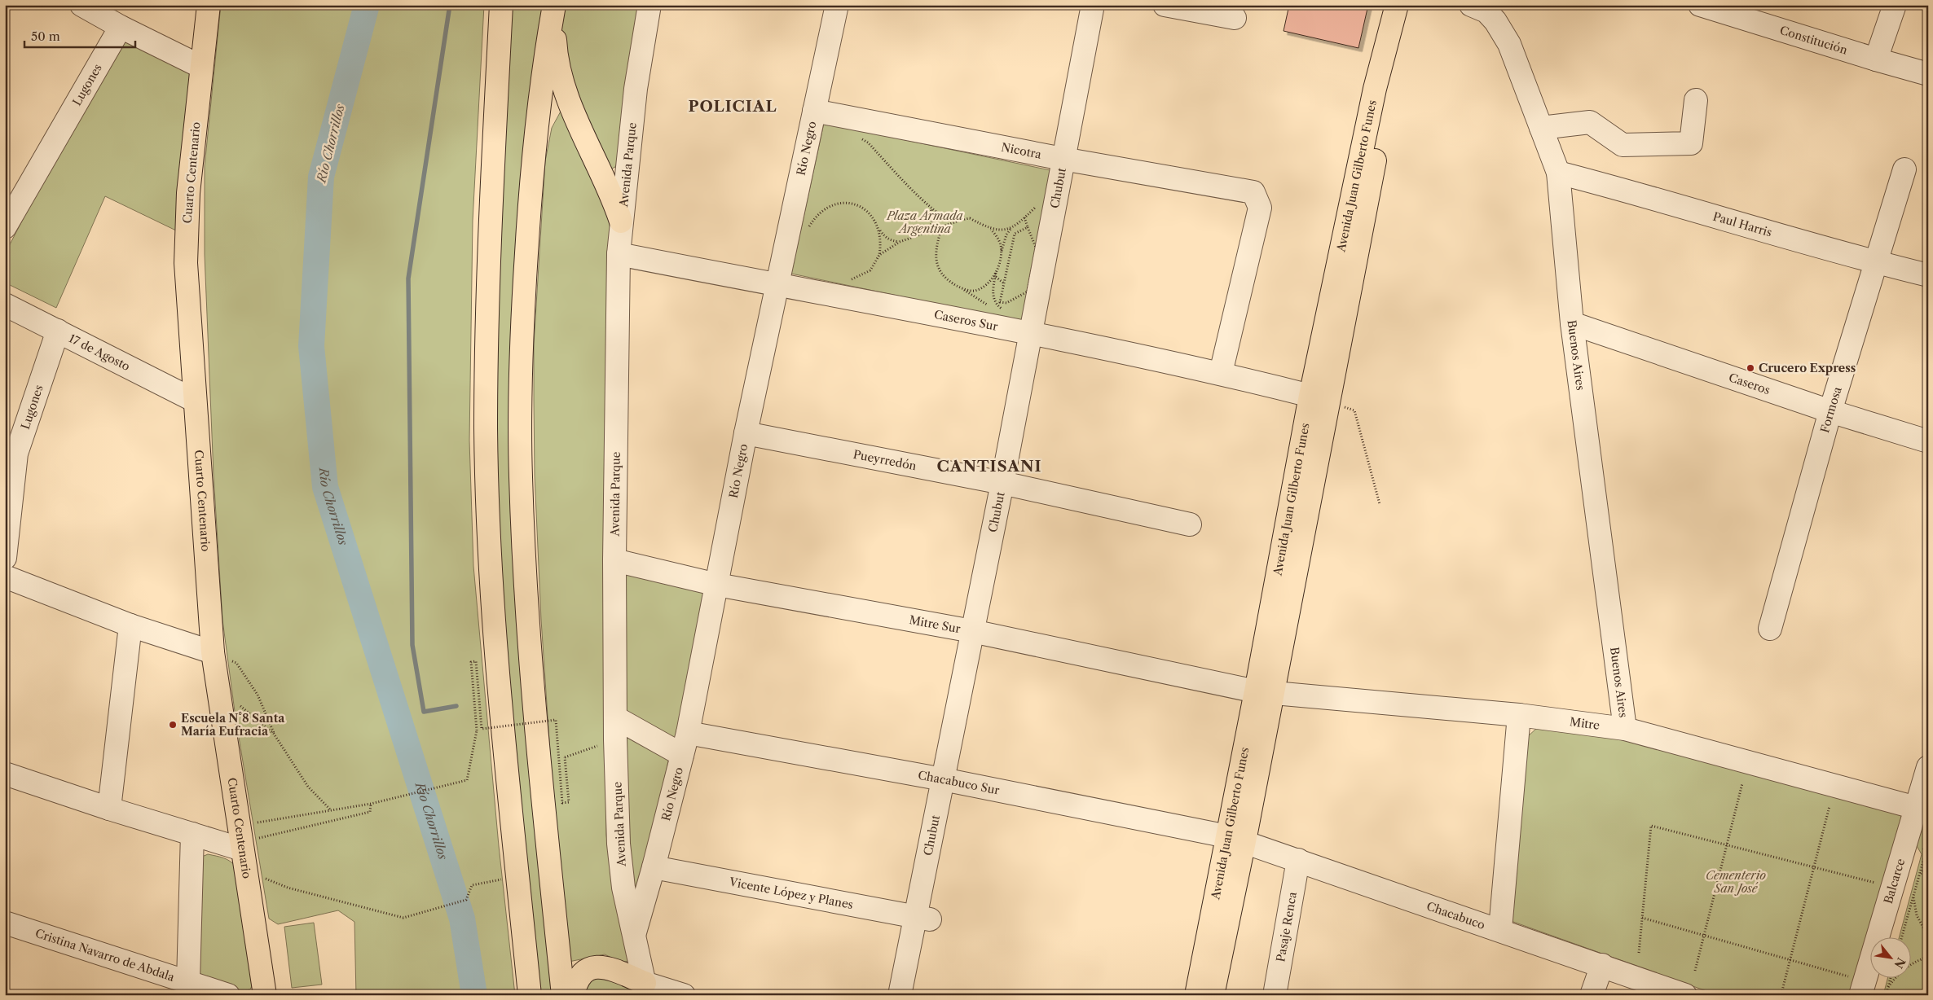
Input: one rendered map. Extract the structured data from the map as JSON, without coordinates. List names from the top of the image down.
{
  "streets": {
    "main road": ["Cuarto Centenario", "Avenida Juan Gilberto Funes"],
    "street": [
      "Constitución",
      "Lugones",
      "Río Negro",
      "Nicotra",
      "Avenida Parque",
      "Chubut",
      "Paul Harris",
      "Caseros Sur",
      "17 de Agosto",
      "Buenos Aires",
      "Caseros",
      "Formosa",
      "Pueyrredón",
      "Mitre Sur",
      "Mitre",
      "Chacabuco Sur",
      "Balcarce",
      "Vicente López y Planes",
      "Chacabuco",
      "Pasaje Renca",
      "Cristina Navarro de Abdala"
    ]
  },
  "crossings": [
    ["Lugones", "17 de Agosto"],
    ["Río Negro", "Nicotra"],
    ["Río Negro", "Avenida Parque"],
    ["Río Negro", "Caseros Sur"],
    ["Río Negro", "Pueyrredón"],
    ["Río Negro", "Mitre Sur"],
    ["Río Negro", "Chacabuco Sur"],
    ["Río Negro", "Vicente López y Planes"],
    ["Nicotra", "Chubut"],
    ["Nicotra", "Caseros Sur"],
    ["Avenida Parque", "Caseros Sur"],
    ["Avenida Parque", "Mitre Sur"],
    ["Cuarto Centenario", "17 de Agosto"],
    ["Avenida Juan Gilberto Funes", "Caseros Sur"],
    ["Avenida Juan Gilberto Funes", "Mitre Sur"],
    ["Avenida Juan Gilberto Funes", "Mitre"],
    ["Avenida Juan Gilberto Funes", "Chacabuco Sur"],
    ["Avenida Juan Gilberto Funes", "Chacabuco"],
    ["Chubut", "Caseros Sur"],
    ["Chubut", "Pueyrredón"],
    ["Chubut", "Mitre Sur"],
    ["Chubut", "Chacabuco Sur"],
    ["Chubut", "Vicente López y Planes"],
    ["Paul Harris", "Buenos Aires"],
    ["Paul Harris", "Formosa"],
    ["Buenos Aires", "Caseros"],
    ["Buenos Aires", "Mitre"],
    ["Caseros", "Formosa"],
    ["Mitre Sur", "Mitre"],
    ["Mitre", "Balcarce"],
    ["Chacabuco Sur", "Chacabuco"],
    ["Chacabuco", "Pasaje Renca"]
  ],
  "districts": ["POLICIAL", "CANTISANI"],
  "water": ["Río Chorrillos"],
  "parks": ["Plaza Armada Argentina", "Cementerio San José"],
  "places": ["Crucero Express", "Escuela N°8 Santa María Eufracia"],
  "scale_bar": "50 m",
  "north": "bottom right"
}
